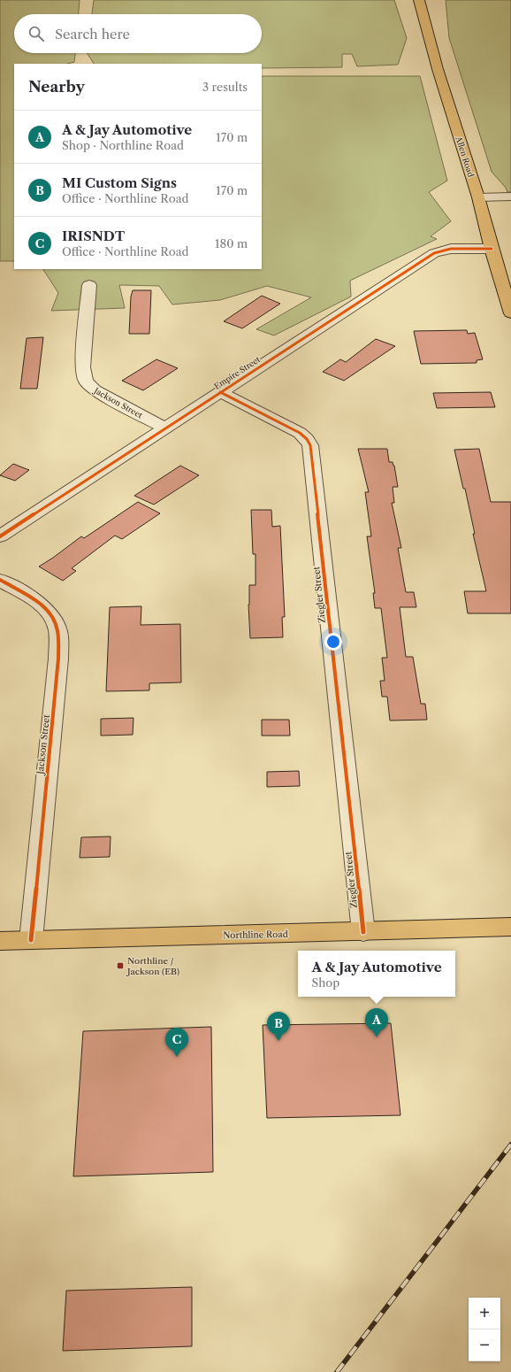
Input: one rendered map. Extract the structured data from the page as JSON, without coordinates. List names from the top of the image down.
{
  "streets": {
    "main road": ["Allen Road", "Northline Road"],
    "street": ["Empire Street", "Jackson Street", "Ziegler Street"]
  },
  "crossings": [
    ["Allen Road", "Empire Street"],
    ["Empire Street", "Jackson Street"],
    ["Empire Street", "Ziegler Street"],
    ["Jackson Street", "Northline Road"],
    ["Ziegler Street", "Northline Road"]
  ],
  "places": {
    "transit": ["Northline / Jackson (EB)"]
  },
  "page": {
    "search": "Search here",
    "heading": ["Nearby", "3 results"],
    "list": [
      {
        "mark": "A",
        "name": "A & Jay Automotive",
        "note": "Shop · Northline Road",
        "value": "170 m"
      },
      {
        "mark": "B",
        "name": "MI Custom Signs",
        "note": "Office · Northline Road",
        "value": "170 m"
      },
      {
        "mark": "C",
        "name": "IRISNDT",
        "note": "Office · Northline Road",
        "value": "180 m"
      }
    ],
    "popup": ["A & Jay Automotive", "Shop"],
    "pins": ["A", "B", "C"],
    "map_buttons": ["+", "−"]
  }
}
